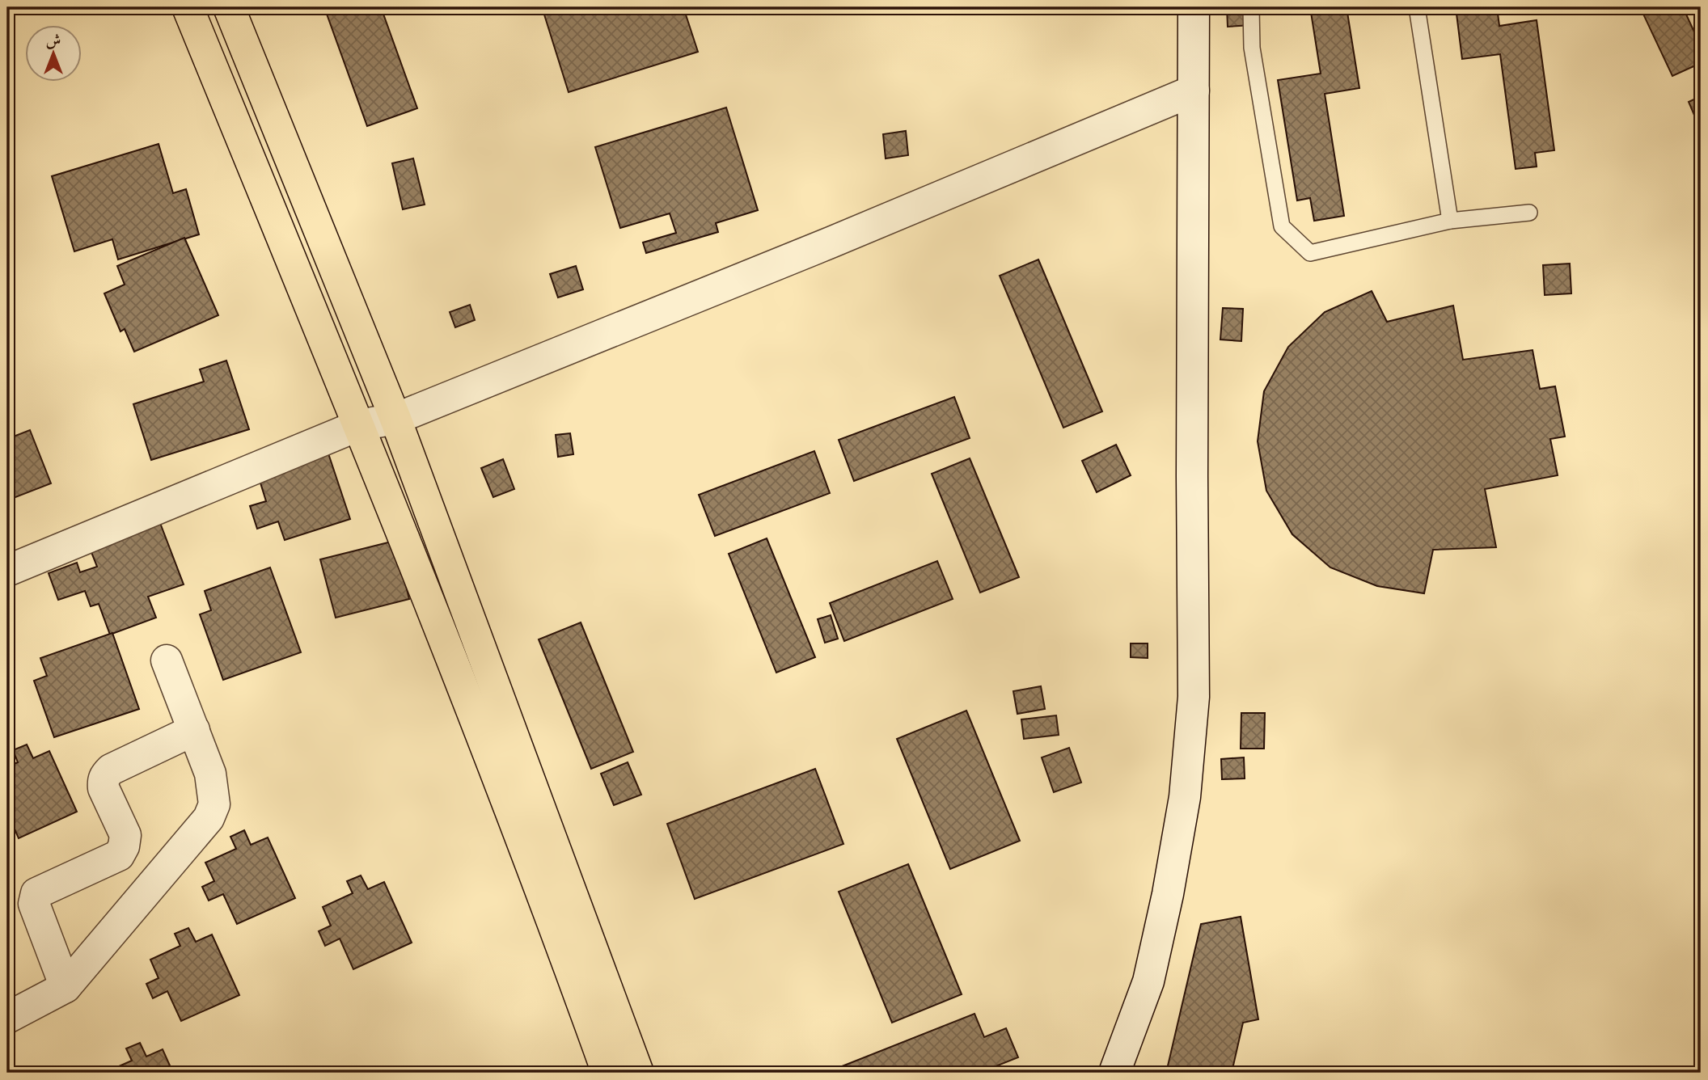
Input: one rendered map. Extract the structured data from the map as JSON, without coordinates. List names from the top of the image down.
{
  "north": "top"
}
